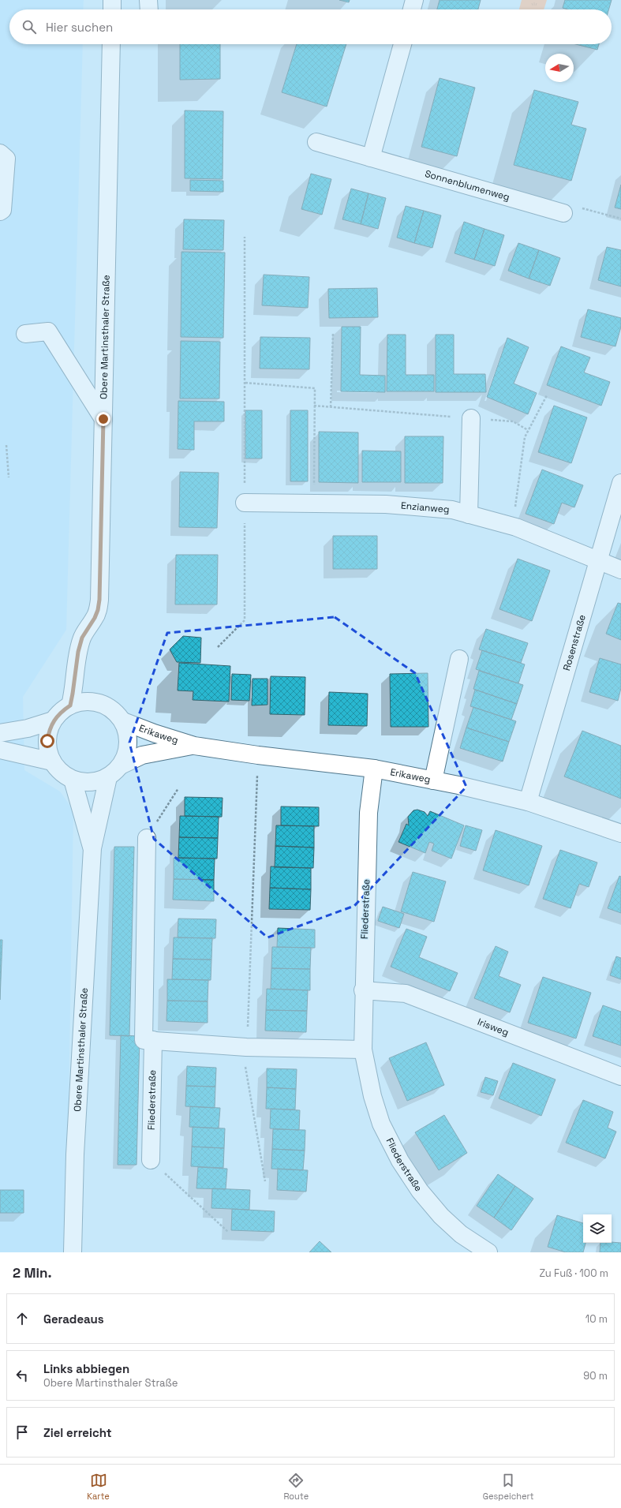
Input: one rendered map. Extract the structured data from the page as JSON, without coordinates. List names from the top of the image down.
{
  "streets": {
    "street": [
      "Sonnenblumenweg",
      "Obere Martinsthaler Straße",
      "Enzianweg",
      "Rosenstraße",
      "Erikaweg",
      "Fliederstraße",
      "Irisweg"
    ]
  },
  "crossings": [
    ["Obere Martinsthaler Straße", "Erikaweg"],
    ["Enzianweg", "Rosenstraße"],
    ["Rosenstraße", "Erikaweg"],
    ["Erikaweg", "Fliederstraße"],
    ["Fliederstraße", "Irisweg"]
  ],
  "north": "left",
  "page": {
    "search": "Hier suchen",
    "heading": ["2 Min.", "Zu Fuß · 100 m"],
    "list": [
      ["Geradeaus", "10 m"],
      ["Links abbiegen", "Obere Martinsthaler Straße", "90 m"],
      "Ziel erreicht"
    ],
    "nav": ["Karte", "Route", "Gespeichert"]
  }
}
